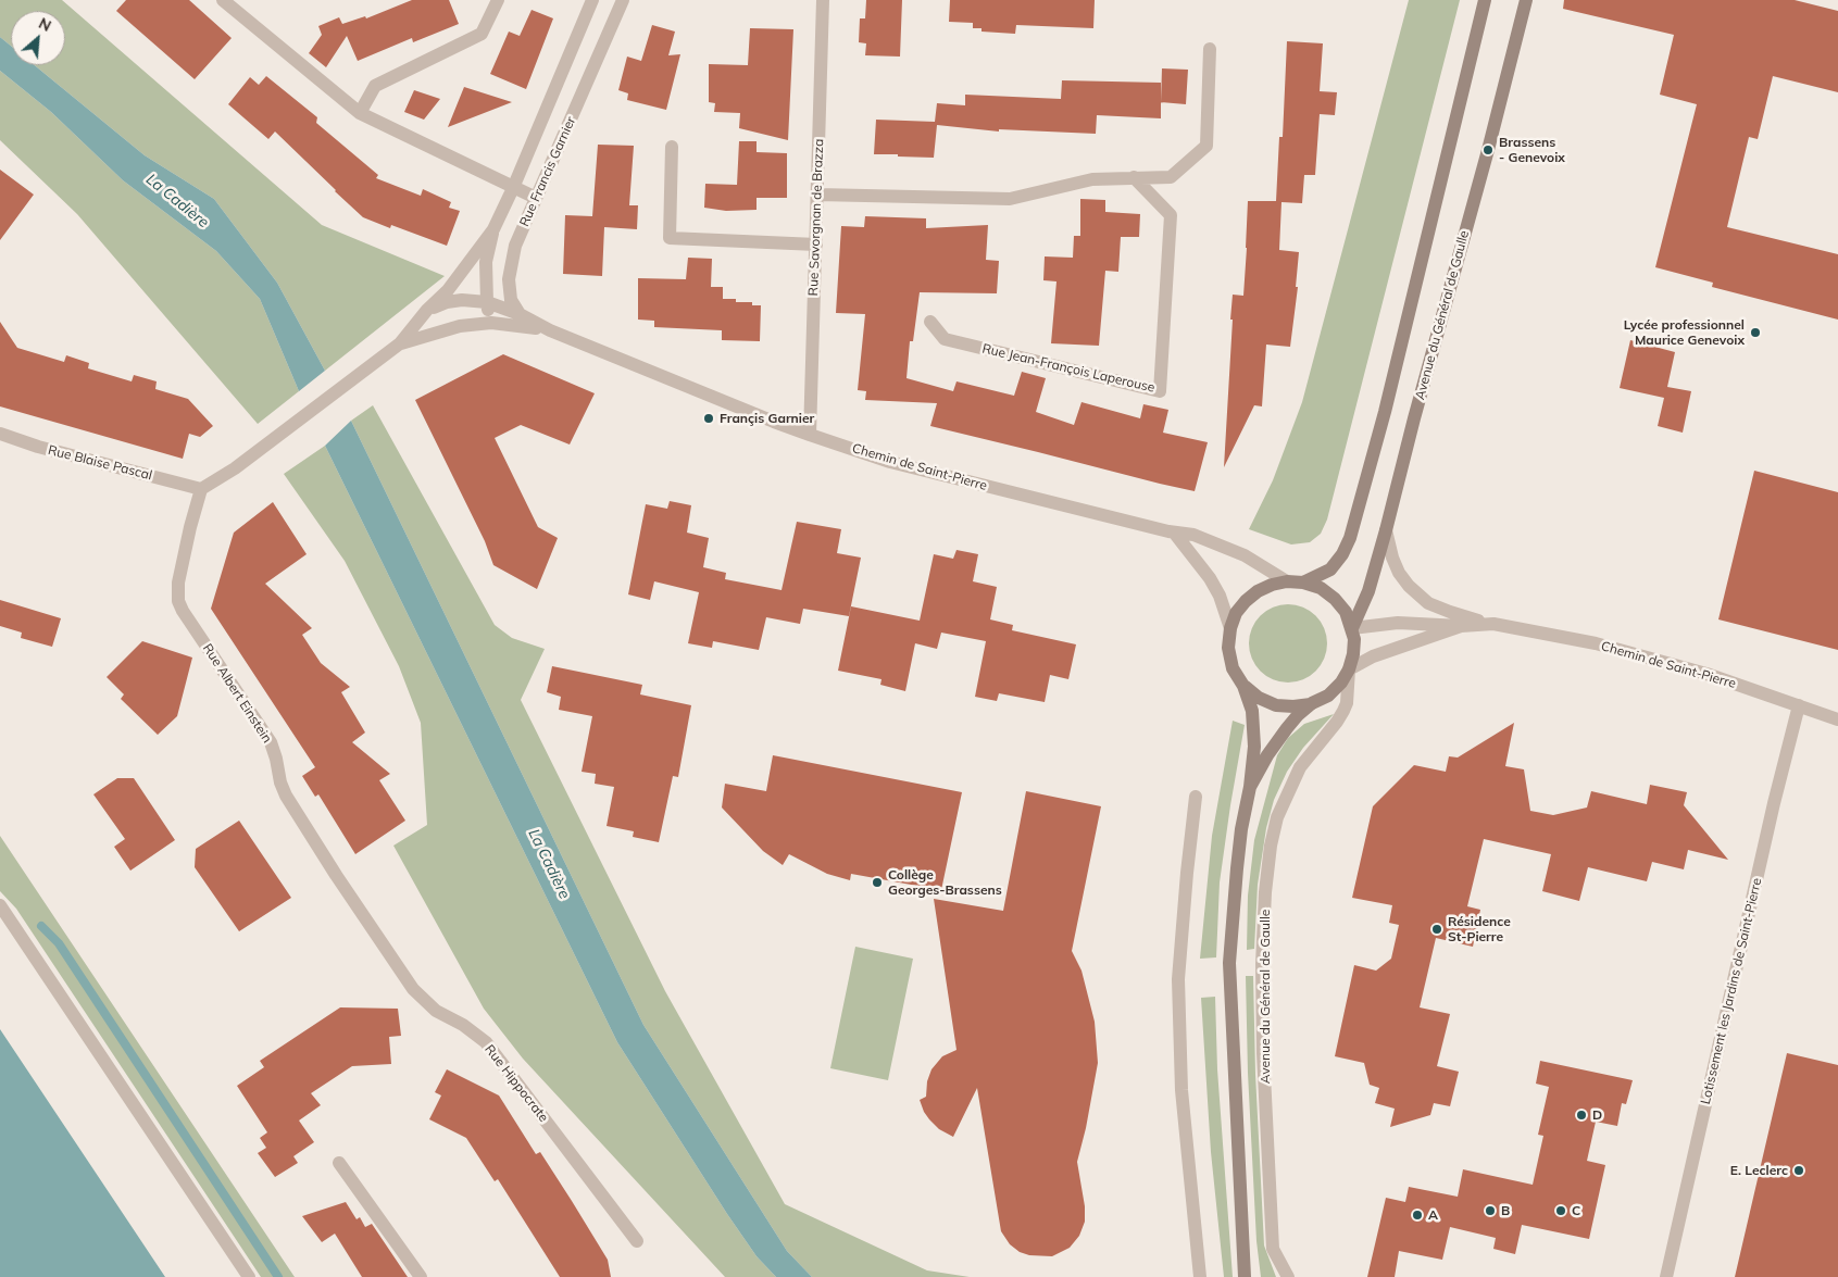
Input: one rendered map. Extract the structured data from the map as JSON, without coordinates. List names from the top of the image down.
{
  "streets": {
    "street": [
      "Rue Francis Garnier",
      "Rue Savorgnan de Brazza",
      "Avenue du Général de Gaulle",
      "Rue Jean-François Laperouse",
      "Rue Blaise Pascal",
      "Chemin de Saint-Pierre",
      "Rue Albert Einstein",
      "Lotissement les Jardins de Saint-Pierre",
      "Rue Hippocrate"
    ]
  },
  "crossings": [
    ["Rue Savorgnan de Brazza", "Chemin de Saint-Pierre"],
    ["Avenue du Général de Gaulle", "Chemin de Saint-Pierre"],
    ["Rue Blaise Pascal", "Rue Albert Einstein"],
    ["Chemin de Saint-Pierre", "Lotissement les Jardins de Saint-Pierre"],
    ["Rue Albert Einstein", "Rue Hippocrate"]
  ],
  "water": ["La Cadière"],
  "places": [
    "Brassens - Genevoix",
    "Lycée professionnel Maurice Genevoix",
    "Françis Garnier",
    "Collège Georges-Brassens",
    "Résidence St-Pierre",
    "D",
    "E. Leclerc",
    "B",
    "C",
    "A"
  ],
  "north": "top right"
}
